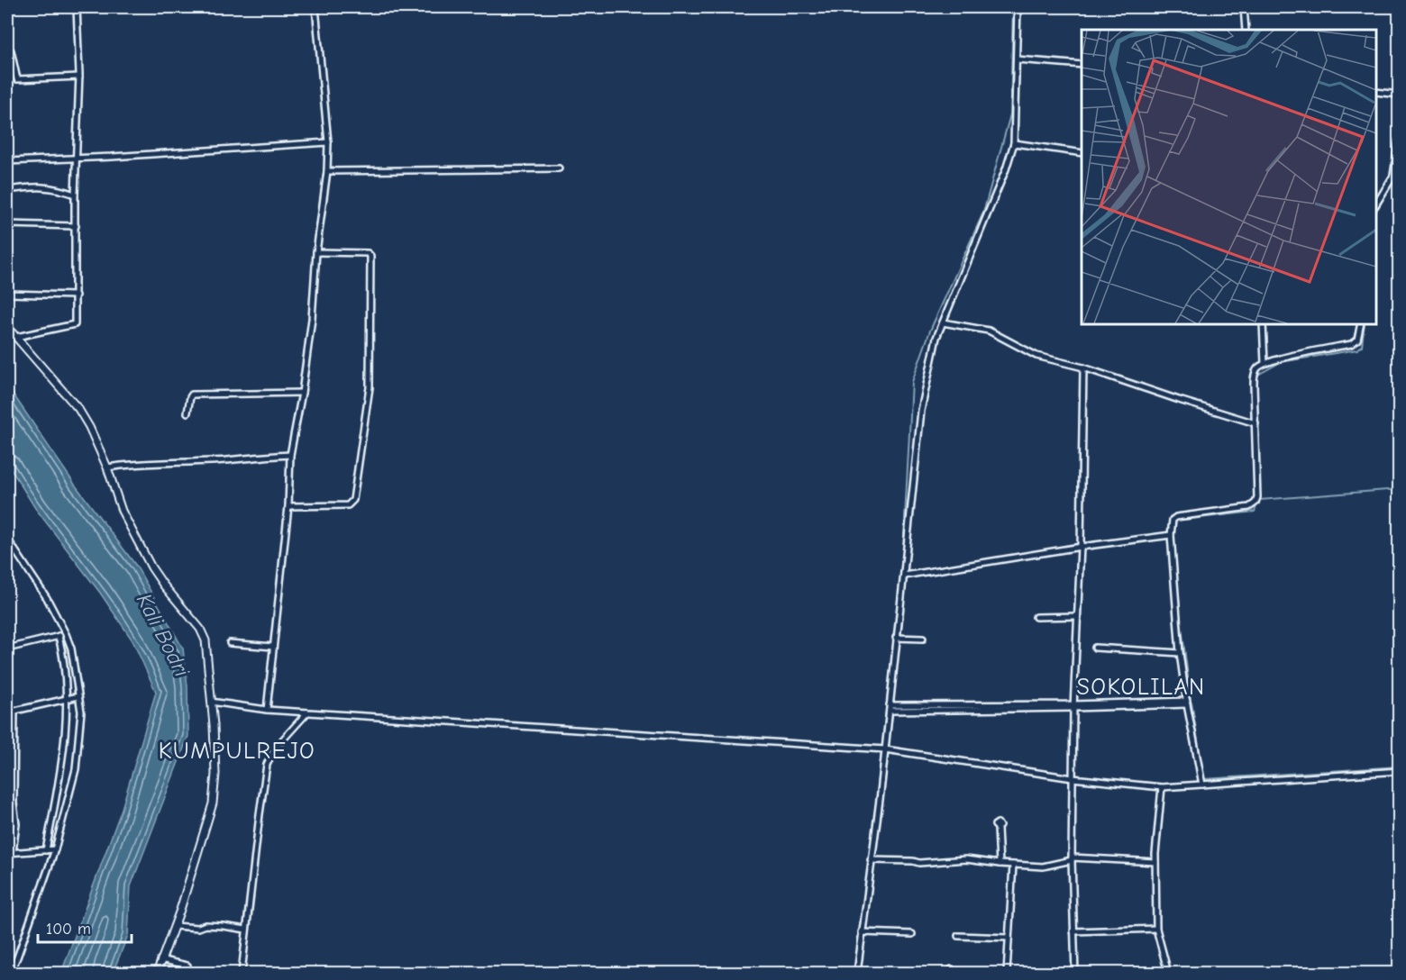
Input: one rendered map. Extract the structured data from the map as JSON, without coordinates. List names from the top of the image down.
{
  "districts": ["SOKOLILAN", "KUMPULREJO"],
  "water": ["Kali Bodri"],
  "scale_bar": "100 m"
}
